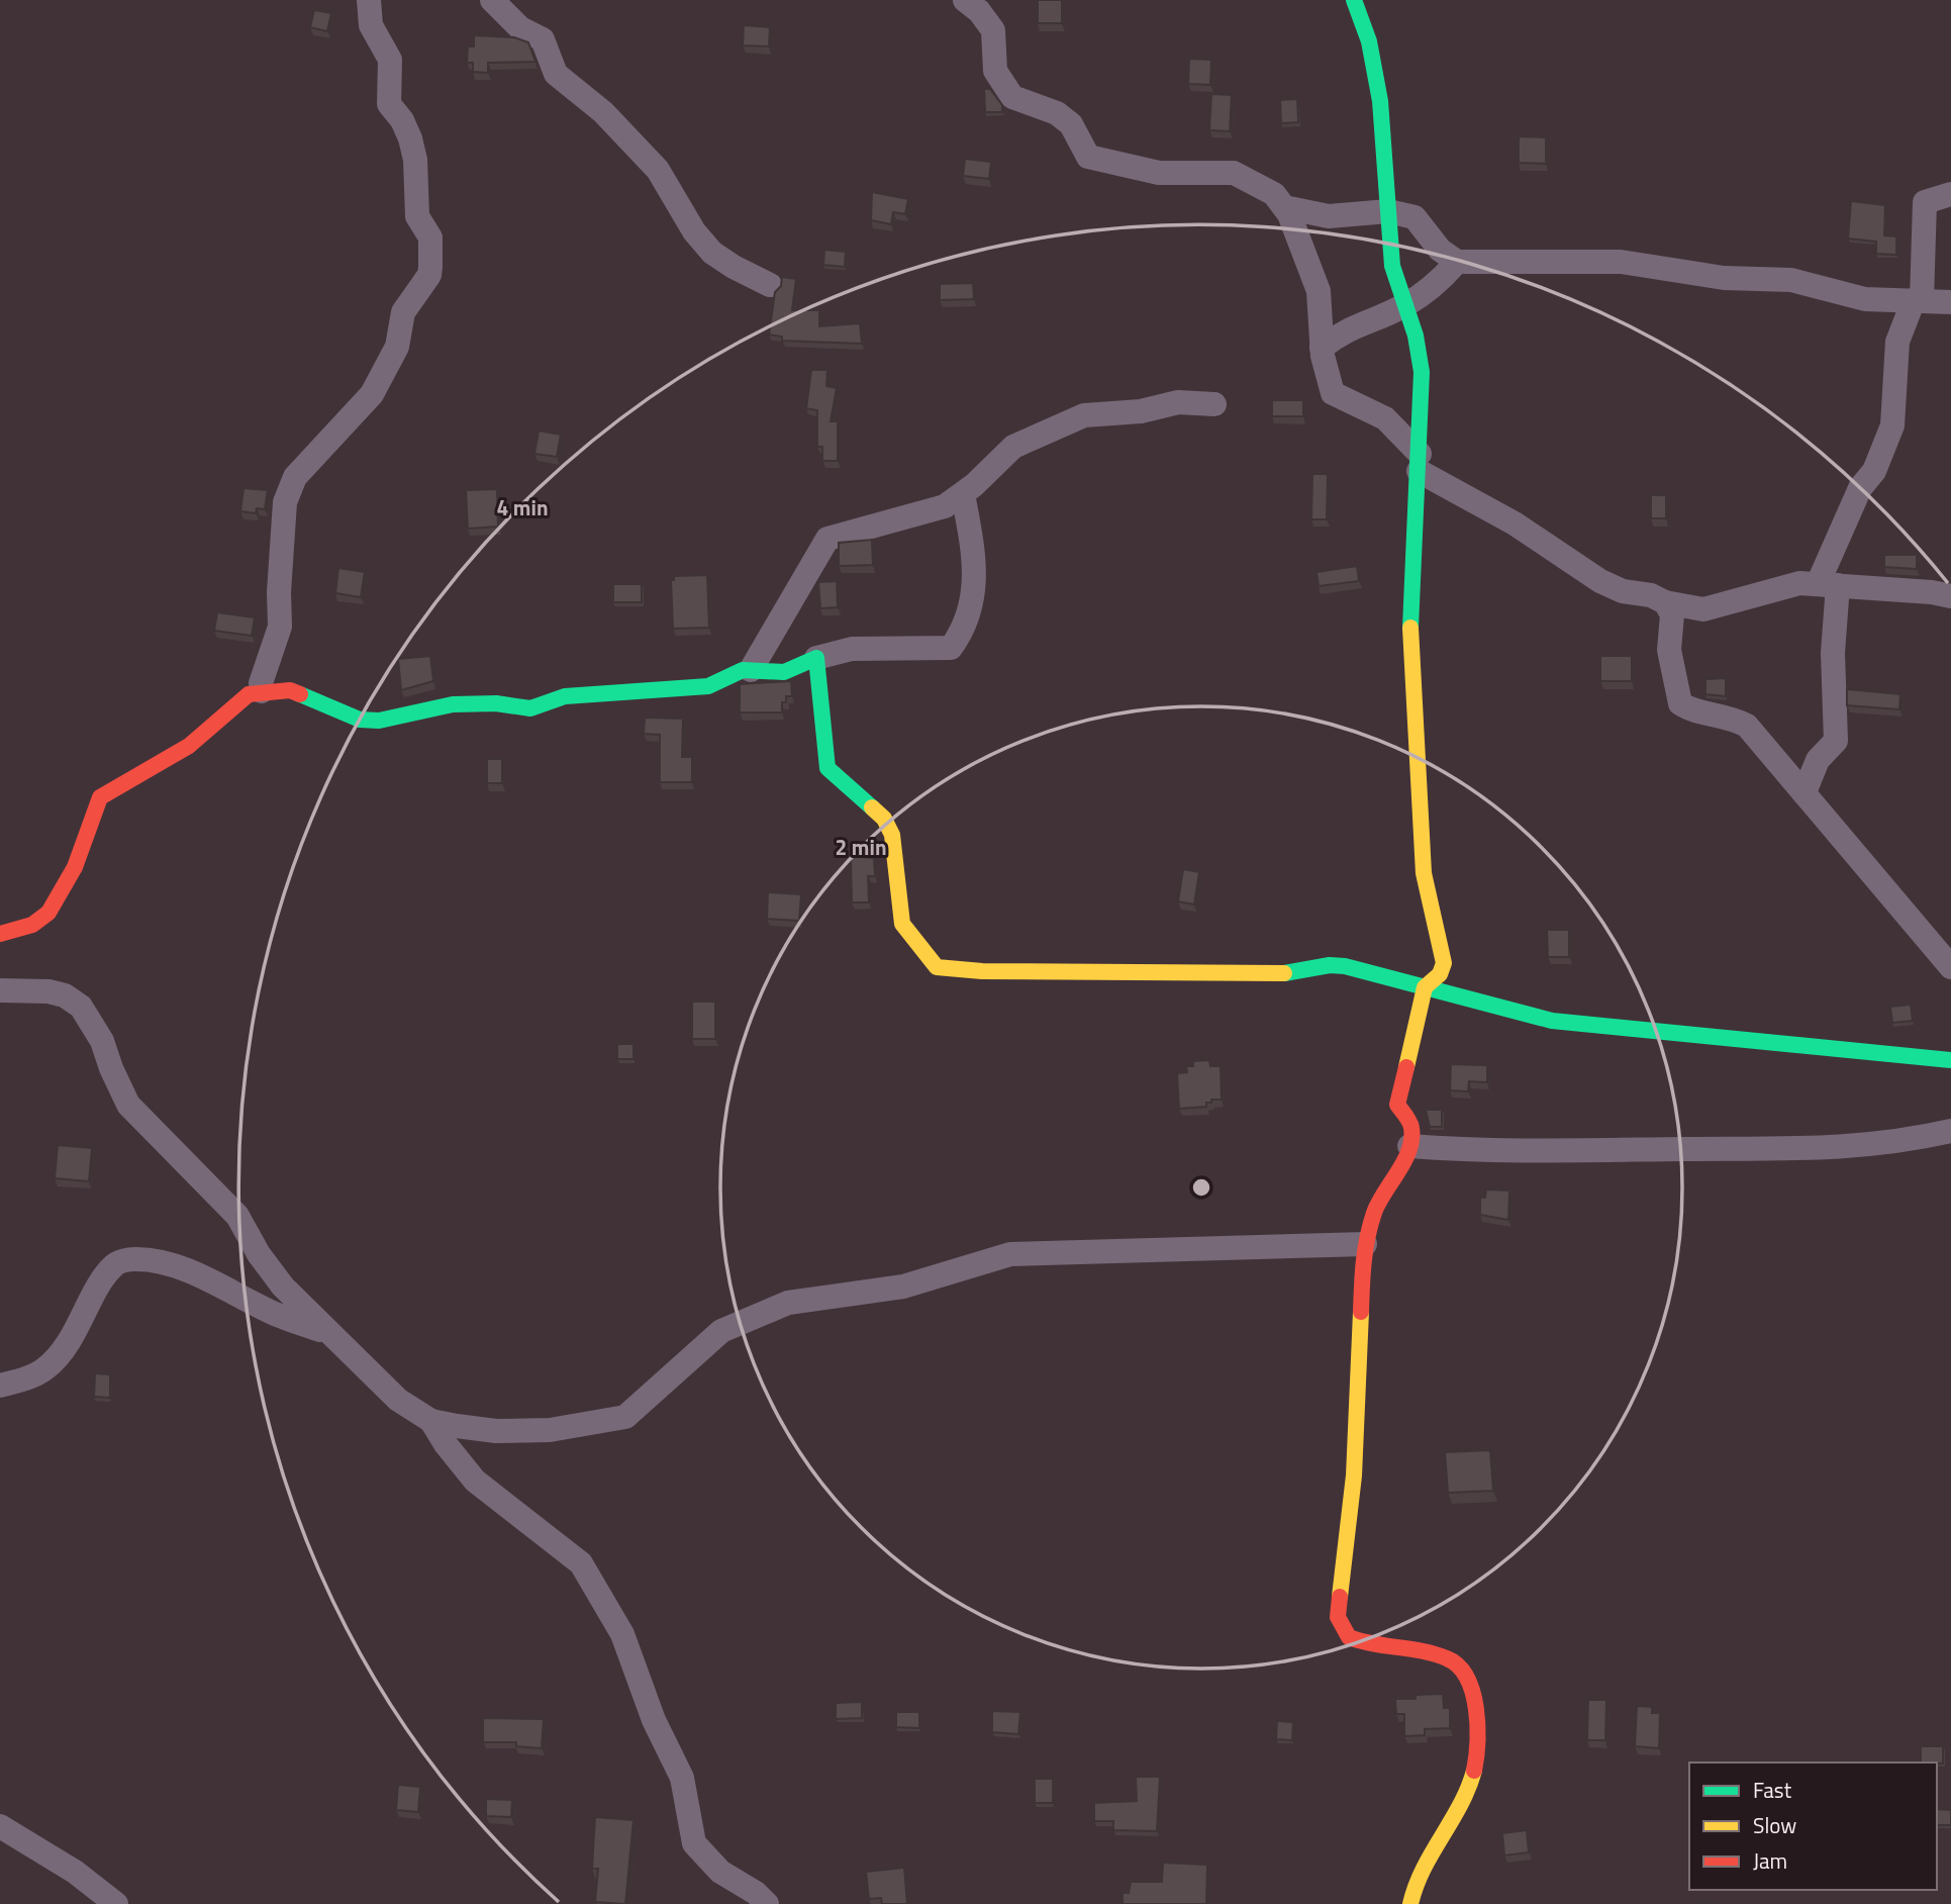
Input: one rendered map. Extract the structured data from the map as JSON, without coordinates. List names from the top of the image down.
{
  "legend": ["Fast", "Slow", "Jam"],
  "rings": ["4 min", "2 min"]
}
